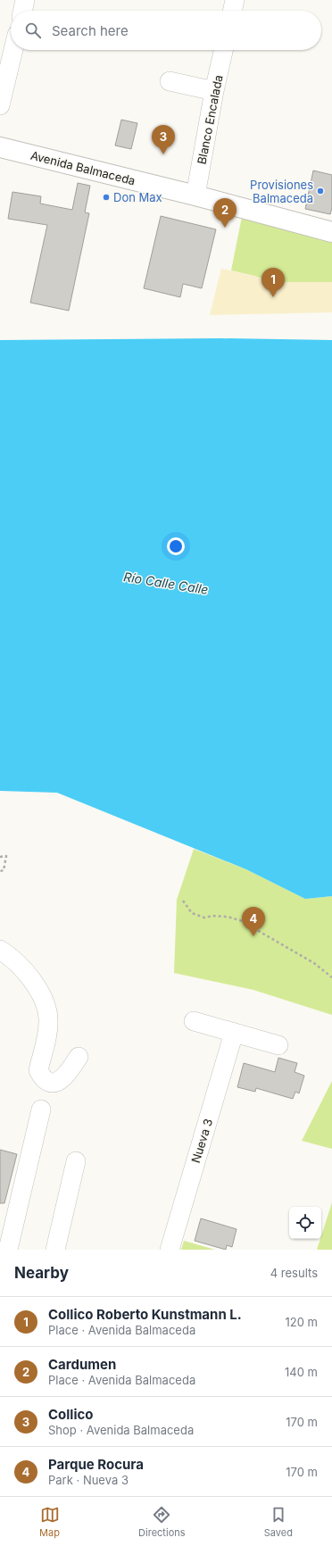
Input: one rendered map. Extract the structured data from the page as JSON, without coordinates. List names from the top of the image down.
{
  "streets": {
    "main road": ["Avenida Balmaceda"],
    "street": ["Blanco Encalada", "Nueva 3"]
  },
  "crossings": [
    ["Blanco Encalada", "Avenida Balmaceda"]
  ],
  "water": ["Río Calle Calle"],
  "places": ["Provisiones Balmaceda", "Don Max"],
  "page": {
    "search": "Search here",
    "pins": [
      "3",
      "2",
      "1",
      "4"
    ],
    "heading": ["Nearby", "4 results"],
    "list": [
      {
        "mark": "1",
        "name": "Collico Roberto Kunstmann L.",
        "note": "Place · Avenida Balmaceda",
        "value": "120 m"
      },
      {
        "mark": "2",
        "name": "Cardumen",
        "note": "Place · Avenida Balmaceda",
        "value": "140 m"
      },
      {
        "mark": "3",
        "name": "Collico",
        "note": "Shop · Avenida Balmaceda",
        "value": "170 m"
      },
      {
        "mark": "4",
        "name": "Parque Rocura",
        "note": "Park · Nueva 3",
        "value": "170 m"
      }
    ],
    "nav": ["Map", "Directions", "Saved"]
  }
}
